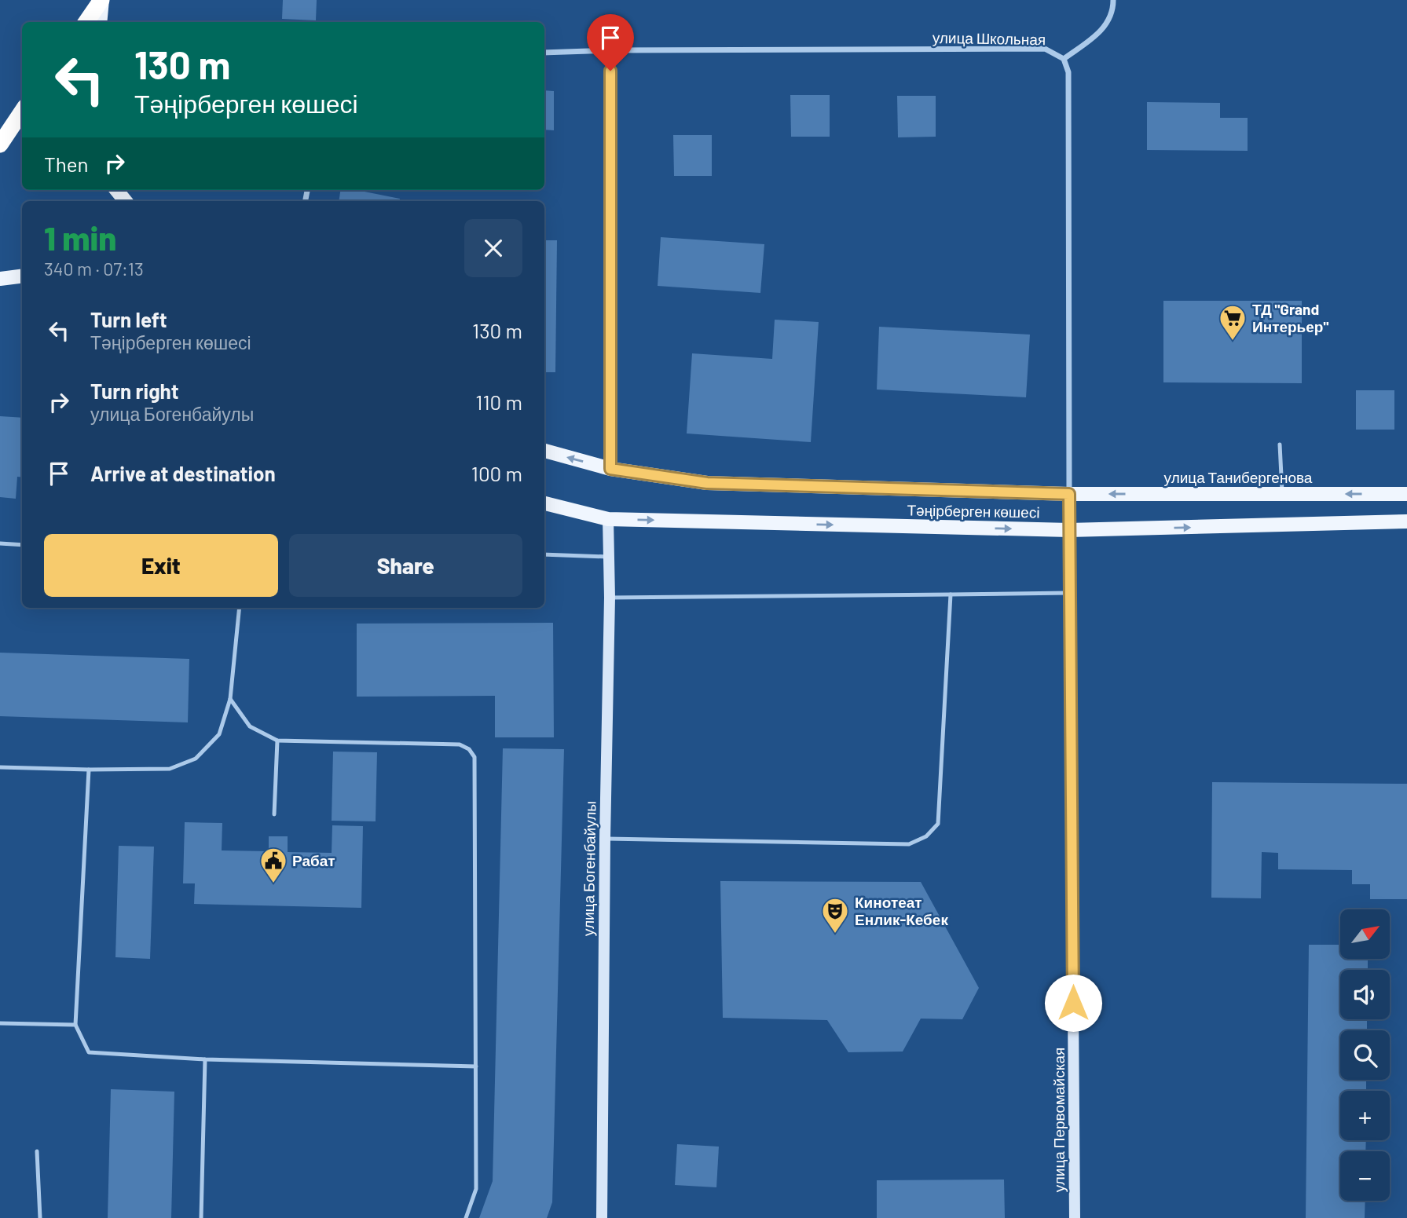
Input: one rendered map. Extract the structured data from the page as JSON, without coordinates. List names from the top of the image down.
{
  "streets": {
    "main road": ["улица Танибергенова", "Тәңірберген көшесі"],
    "street": ["улица Школьная", "улица Богенбайулы", "улица Первомайская"]
  },
  "crossings": [
    ["улица Школьная", "улица Танибергенова"],
    ["улица Школьная", "Тәңірберген көшесі"],
    ["улица Школьная", "улица Первомайская"],
    ["улица Танибергенова", "Тәңірберген көшесі"],
    ["улица Танибергенова", "улица Первомайская"],
    ["Тәңірберген көшесі", "улица Богенбайулы"],
    ["Тәңірберген көшесі", "улица Первомайская"]
  ],
  "one_way": ["улица Танибергенова"],
  "places": {
    "supermarket": ["ТД \"Grand Интерьер\""],
    "public building": ["Рабат"],
    "theatre": ["Кинотеат Енлик-Кебек"]
  },
  "north": "top right",
  "page": {
    "turn": ["130 m", "Тәңірберген көшесі"],
    "then": "Then",
    "heading": ["1 min", "340 m · 07:13"],
    "list": [
      {
        "name": "Turn left",
        "note": "Тәңірберген көшесі",
        "value": "130 m"
      },
      {
        "name": "Turn right",
        "note": "улица Богенбайулы",
        "value": "110 m"
      },
      {
        "name": "Arrive at destination",
        "value": "100 m"
      }
    ],
    "buttons": ["Exit", "Share"],
    "map_buttons": ["+", "−"]
  }
}
